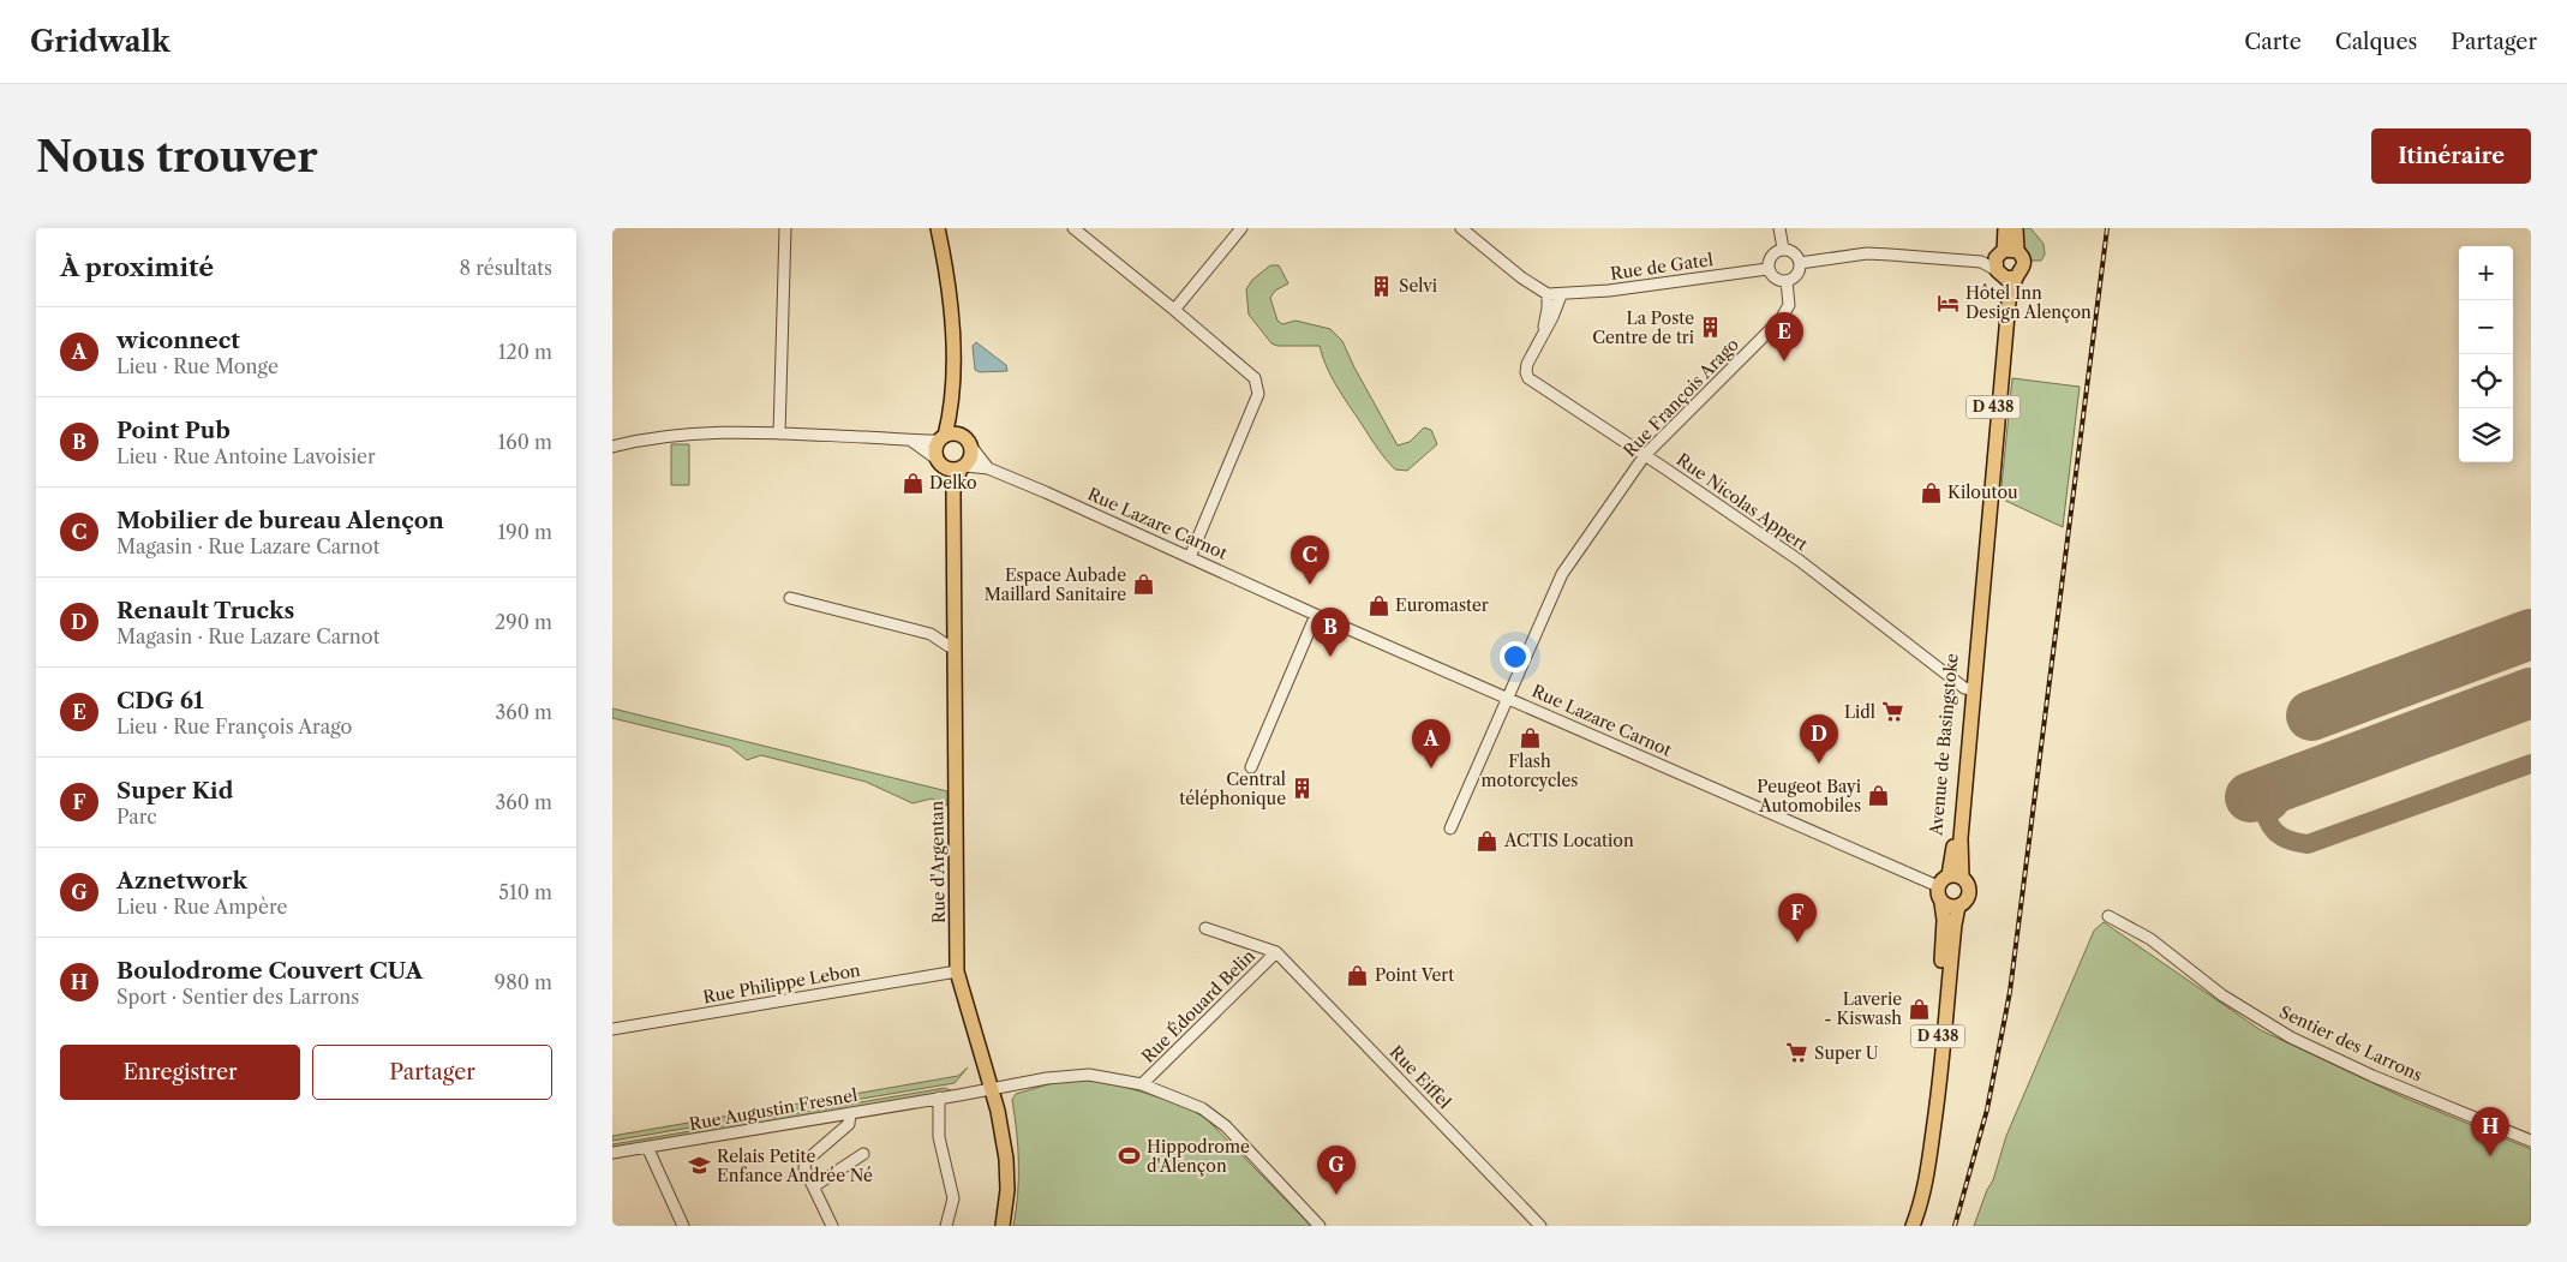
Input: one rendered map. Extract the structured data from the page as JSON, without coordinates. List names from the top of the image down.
{
  "streets": {
    "main road": ["D 438", "Avenue de Basingstoke", "Rue d'Argentan"],
    "street": [
      "Rue de Gatel",
      "Rue François Arago",
      "Rue Nicolas Appert",
      "Rue Lazare Carnot",
      "Rue Philippe Lebon",
      "Rue Édouard Belin",
      "Sentier des Larrons",
      "Rue Eiffel",
      "Rue Augustin Fresnel"
    ]
  },
  "crossings": [
    ["Rue de Gatel", "Rue François Arago"],
    ["Rue de Gatel", "Rue Nicolas Appert"],
    ["Rue François Arago", "Rue Nicolas Appert"],
    ["Rue François Arago", "Rue Lazare Carnot"],
    ["D 438", "Rue Lazare Carnot"],
    ["D 438", "Avenue de Basingstoke"],
    ["Rue Nicolas Appert", "Avenue de Basingstoke"],
    ["Rue Lazare Carnot", "Avenue de Basingstoke"],
    ["Rue Lazare Carnot", "Rue d'Argentan"],
    ["Rue d'Argentan", "Rue Philippe Lebon"],
    ["Rue d'Argentan", "Rue Augustin Fresnel"],
    ["Rue Édouard Belin", "Rue Eiffel"],
    ["Rue Édouard Belin", "Rue Augustin Fresnel"]
  ],
  "places": {
    "building": ["Selvi", "La Poste Centre de tri", "Central téléphonique"],
    "hotel": ["Hôtel Inn Design Alençon"],
    "shop": [
      "Delko",
      "Kiloutou",
      "Espace Aubade Maillard Sanitaire",
      "Euromaster",
      "Flash motorcycles",
      "Peugeot Bayi Automobiles",
      "ACTIS Location",
      "Point Vert",
      "Laverie - Kiswash"
    ],
    "supermarket": ["Lidl", "Super U"],
    "sports": ["Hippodrome d'Alençon"],
    "school or university": ["Relais Petite Enfance Andrée Né"]
  },
  "page": {
    "header": "Gridwalk",
    "nav": ["Carte", "Calques", "Partager"],
    "buttons": [
      "Itinéraire",
      ["Enregistrer", "Partager"]
    ],
    "title": "Nous trouver",
    "heading": ["À proximité", "8 résultats"],
    "map_buttons": ["+", "−"],
    "list": [
      {
        "mark": "A",
        "name": "wiconnect",
        "note": "Lieu · Rue Monge",
        "value": "120 m"
      },
      {
        "mark": "B",
        "name": "Point Pub",
        "note": "Lieu · Rue Antoine Lavoisier",
        "value": "160 m"
      },
      {
        "mark": "C",
        "name": "Mobilier de bureau Alençon",
        "note": "Magasin · Rue Lazare Carnot",
        "value": "190 m"
      },
      {
        "mark": "D",
        "name": "Renault Trucks",
        "note": "Magasin · Rue Lazare Carnot",
        "value": "290 m"
      },
      {
        "mark": "E",
        "name": "CDG 61",
        "note": "Lieu · Rue François Arago",
        "value": "360 m"
      },
      {
        "mark": "F",
        "name": "Super Kid",
        "note": "Parc",
        "value": "360 m"
      },
      {
        "mark": "G",
        "name": "Aznetwork",
        "note": "Lieu · Rue Ampère",
        "value": "510 m"
      },
      {
        "mark": "H",
        "name": "Boulodrome Couvert CUA",
        "note": "Sport · Sentier des Larrons",
        "value": "980 m"
      }
    ],
    "pins": [
      "E",
      "C",
      "B",
      "D",
      "A",
      "F",
      "H",
      "G"
    ]
  }
}
